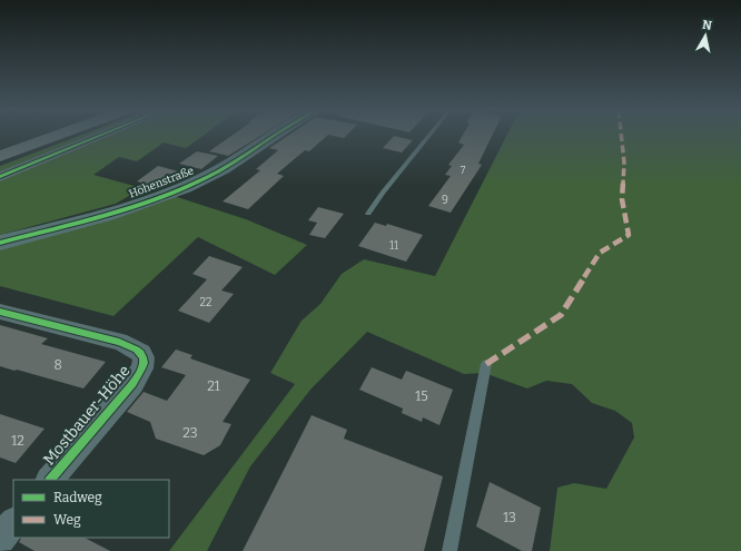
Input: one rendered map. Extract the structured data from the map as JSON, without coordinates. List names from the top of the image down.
{
  "streets": {
    "street": ["Höhenstraße", "Mostbauer-Höhe"]
  },
  "house_numbers": [
    "7",
    "9",
    "11",
    "22",
    "8",
    "21",
    "15",
    "23",
    "12",
    "13"
  ],
  "legend": ["Radweg", "Weg"],
  "north": "top"
}
